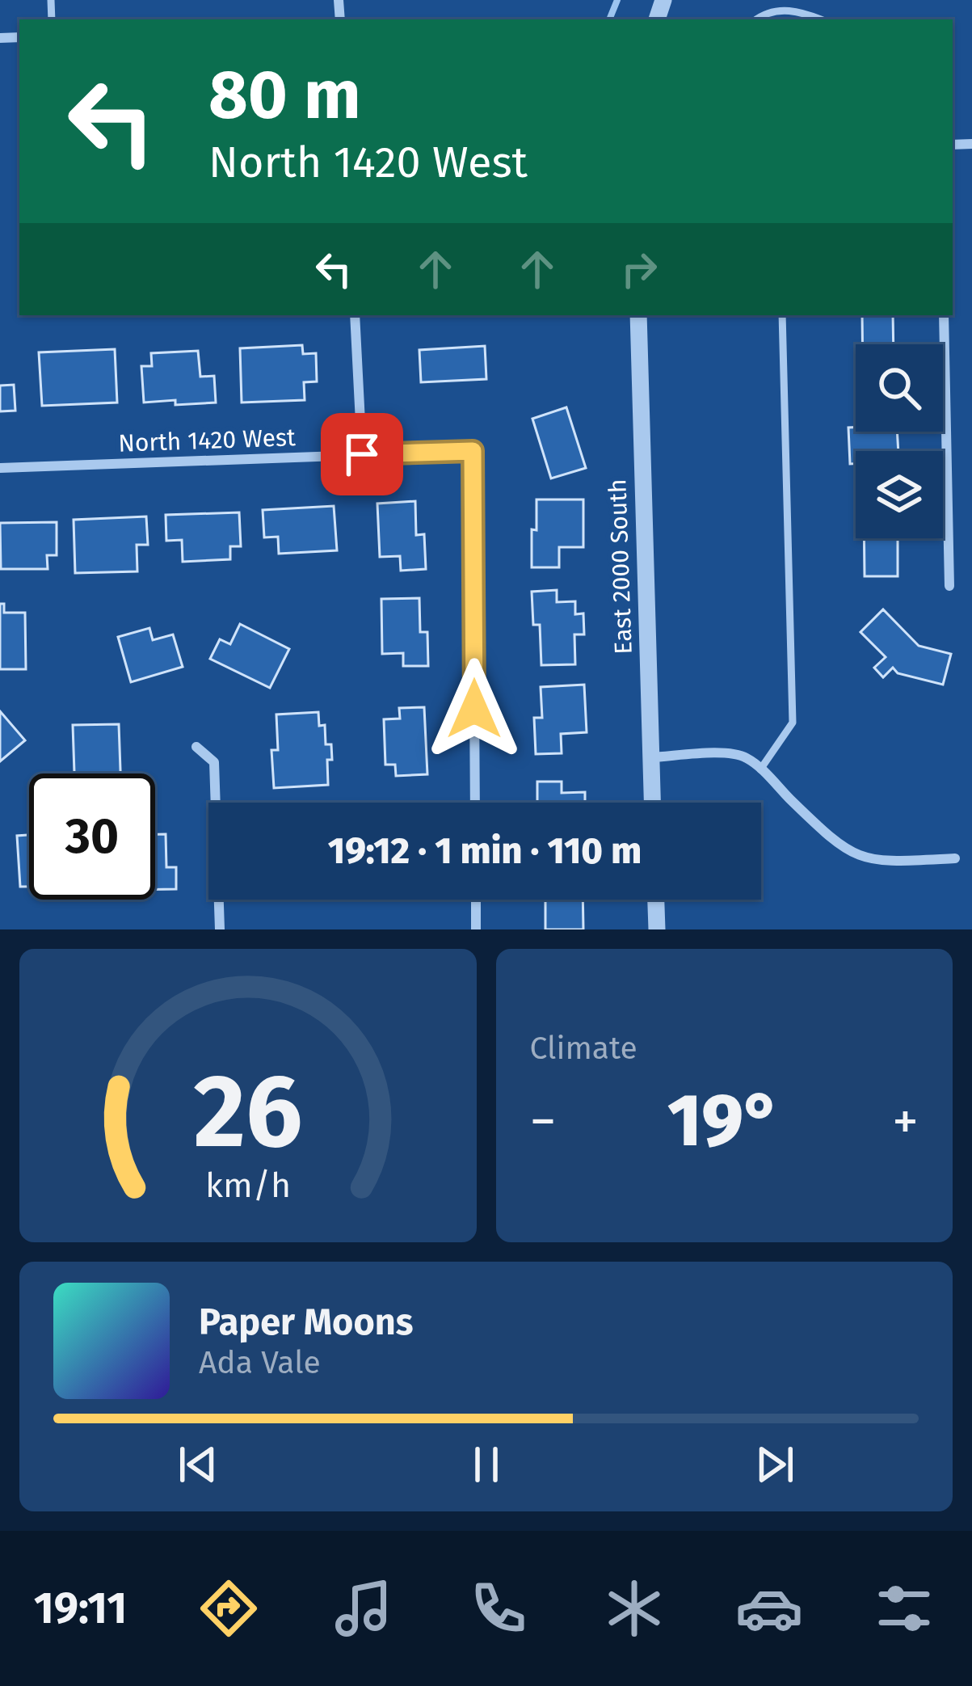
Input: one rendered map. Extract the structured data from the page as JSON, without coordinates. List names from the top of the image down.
{
  "streets": {
    "street": ["North 1420 West", "East 2000 South"]
  },
  "page": {
    "turn": ["80 m", "North 1420 West"],
    "limit": "30",
    "trip": "19:12 · 1 min · 110 m",
    "tile": "Climate",
    "heat": ["−", "19°", "+"],
    "song": ["Paper Moons", "Ada Vale"],
    "tabs": "19:11",
    "gauge": ["26", "km/h"]
  }
}
